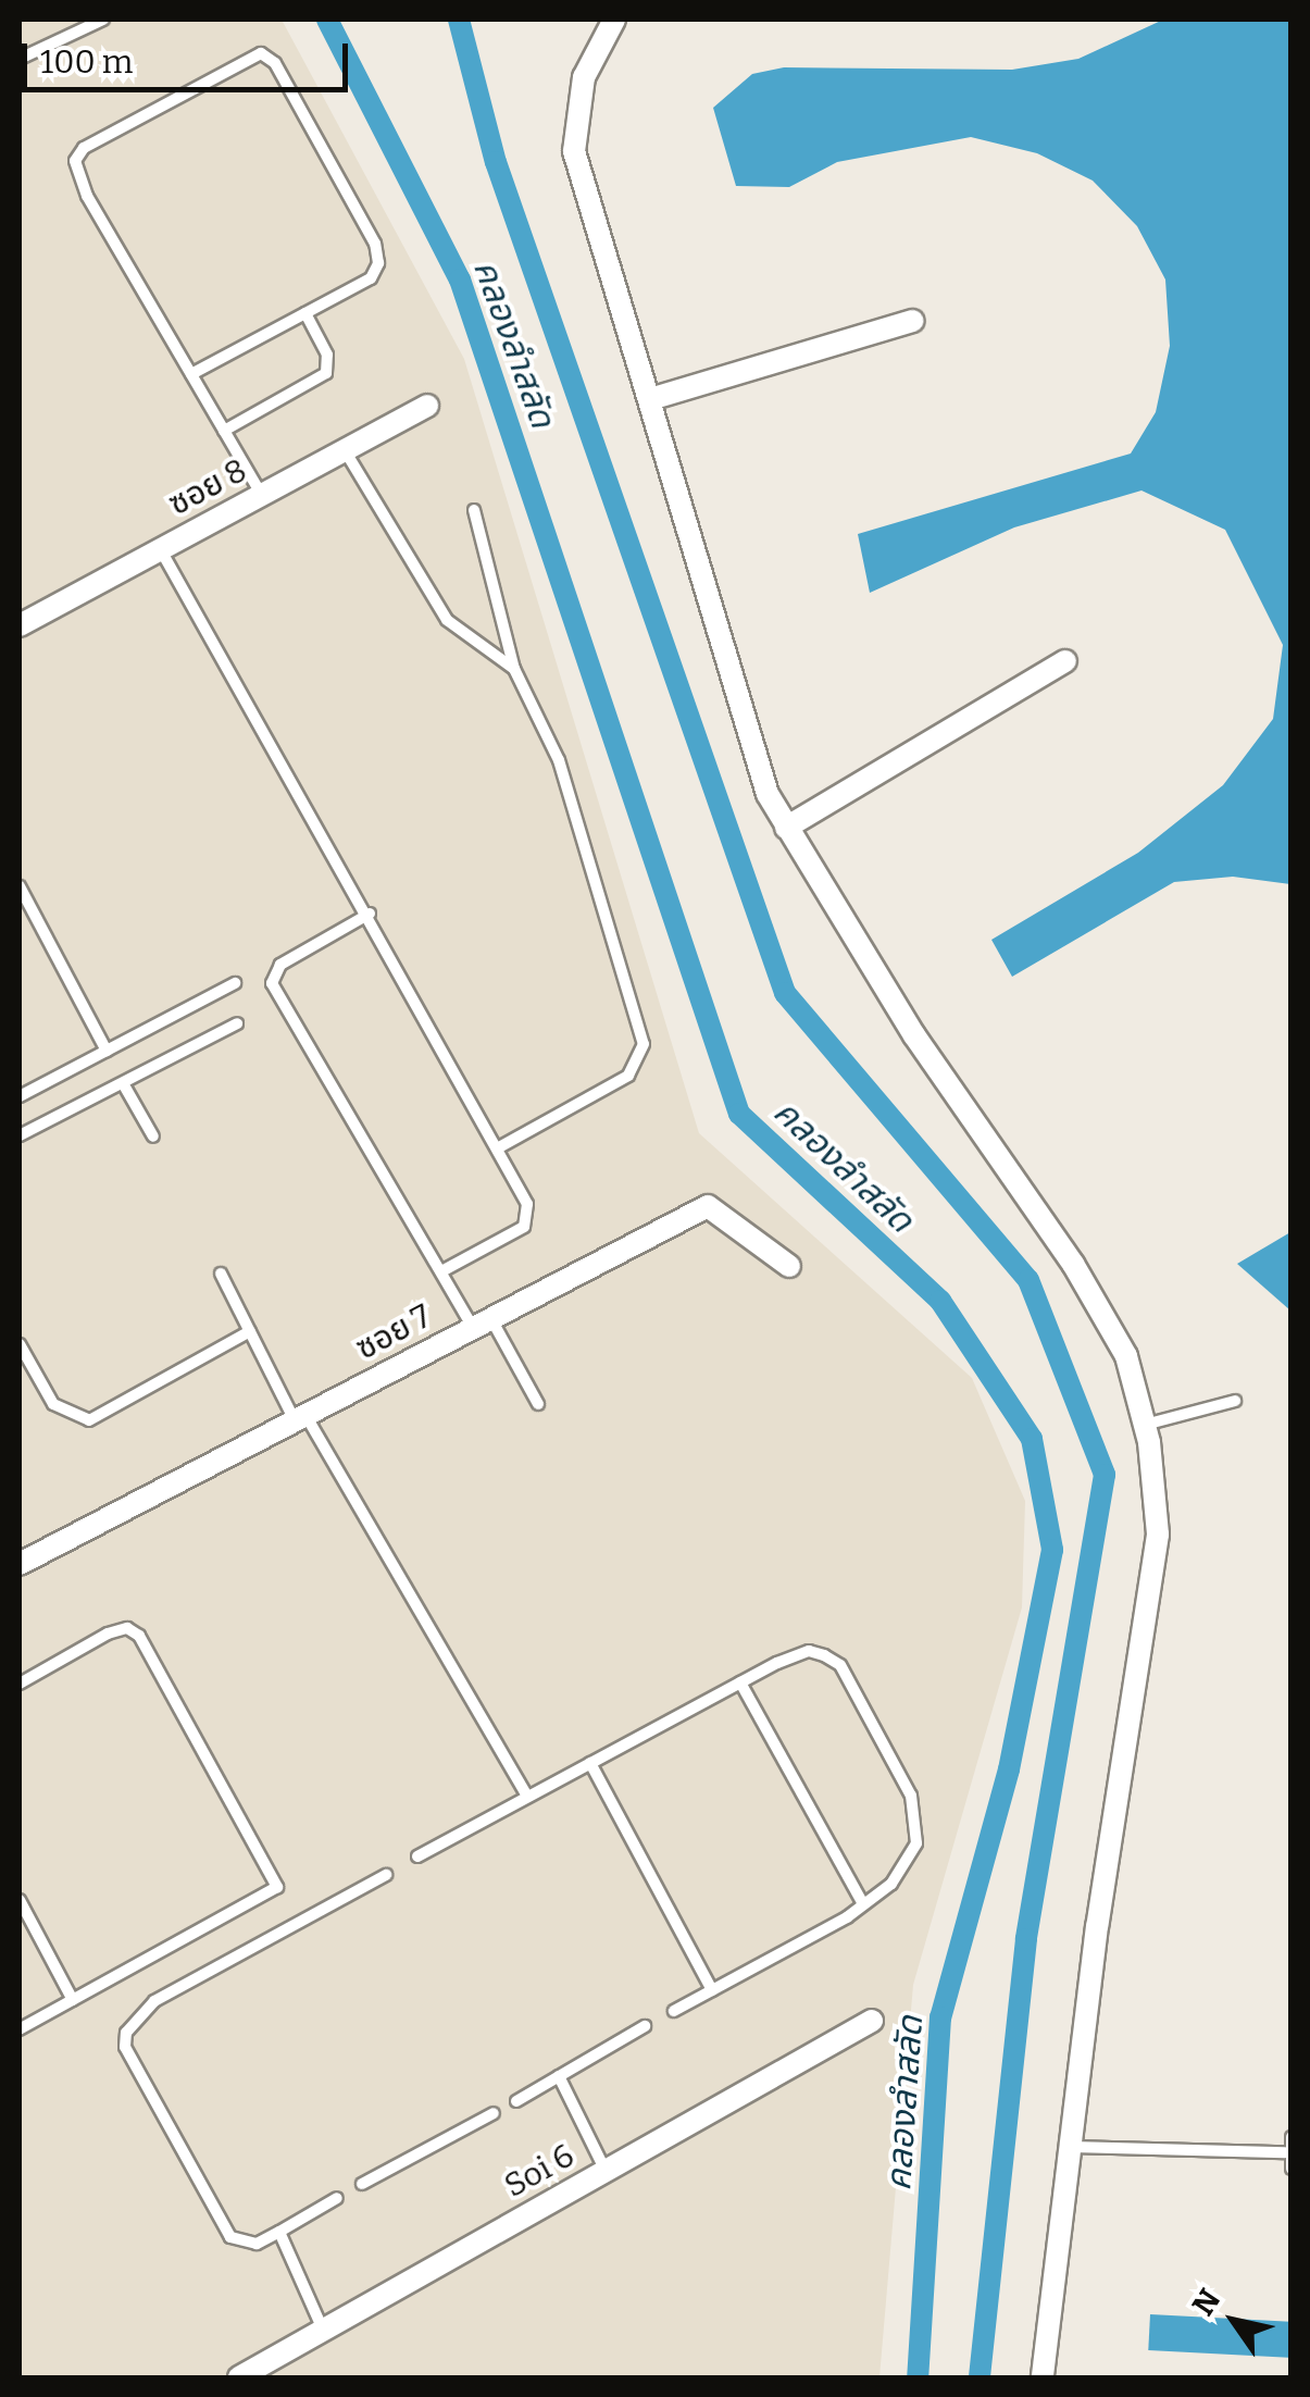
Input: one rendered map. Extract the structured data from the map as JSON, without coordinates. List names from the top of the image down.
{
  "streets": {
    "street": ["ซอย 8", "ซอย 7", "Soi 6"]
  },
  "water": ["คลองลำสลัด"],
  "scale_bar": "100 m",
  "north": "top left"
}
